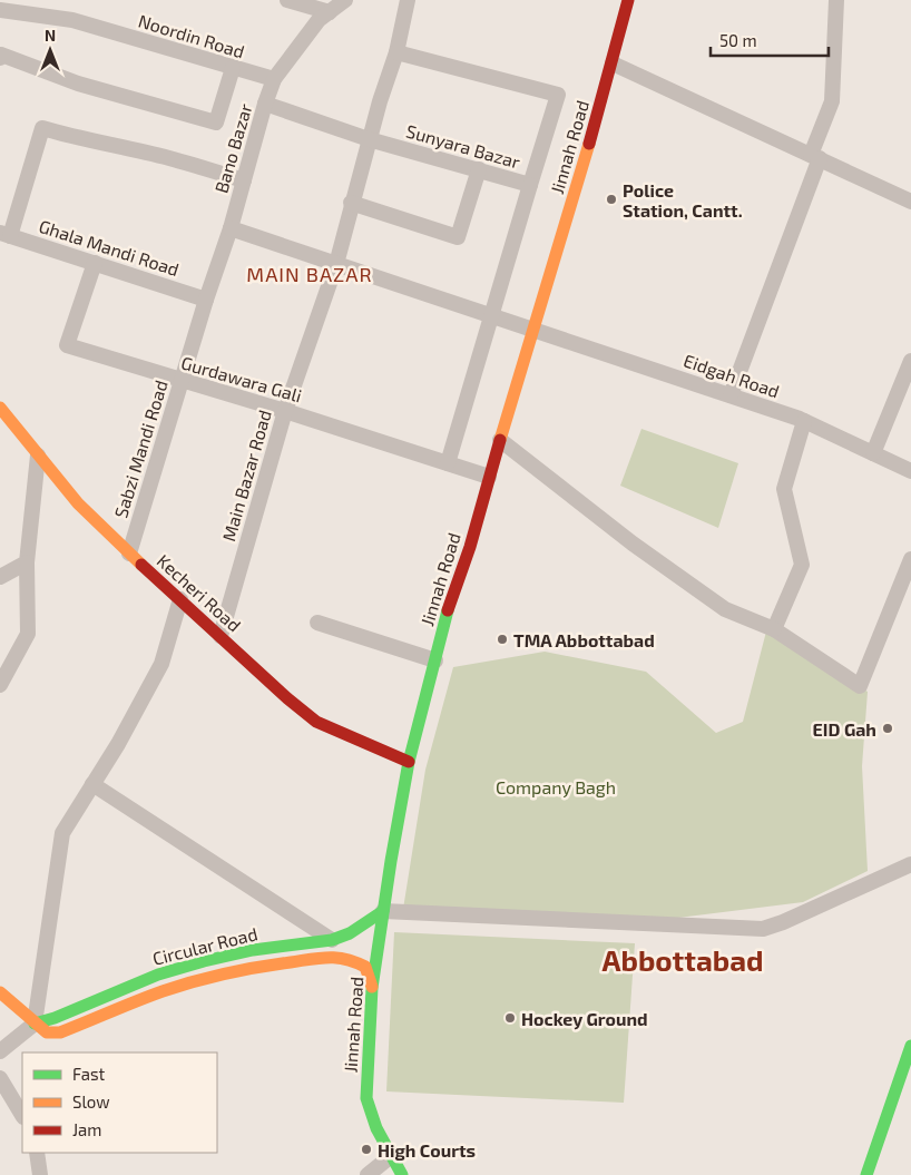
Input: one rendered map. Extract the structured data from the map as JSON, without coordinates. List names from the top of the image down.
{
  "streets": {
    "main road": ["Jinnah Road", "Kecheri Road", "Circular Road"],
    "street": [
      "Noordin Road",
      "Sunyara Bazar",
      "Bano Bazar",
      "Ghala Mandi Road",
      "Eidgah Road",
      "Gurdawara Gali",
      "Sabzi Mandi Road",
      "Main Bazar Road"
    ]
  },
  "crossings": [
    ["Noordin Road", "Bano Bazar"],
    ["Sunyara Bazar", "Bano Bazar"],
    ["Sunyara Bazar", "Main Bazar Road"],
    ["Jinnah Road", "Eidgah Road"],
    ["Jinnah Road", "Gurdawara Gali"],
    ["Jinnah Road", "Kecheri Road"],
    ["Jinnah Road", "Circular Road"],
    ["Bano Bazar", "Sabzi Mandi Road"],
    ["Ghala Mandi Road", "Gurdawara Gali"],
    ["Ghala Mandi Road", "Sabzi Mandi Road"],
    ["Gurdawara Gali", "Sabzi Mandi Road"],
    ["Gurdawara Gali", "Main Bazar Road"],
    ["Sabzi Mandi Road", "Kecheri Road"],
    ["Main Bazar Road", "Kecheri Road"]
  ],
  "districts": ["MAIN BAZAR", "Abbottabad"],
  "parks": ["Company Bagh"],
  "places": [
    "Police Station, Cantt.",
    "TMA Abbottabad",
    "EID Gah",
    "Hockey Ground",
    "High Courts"
  ],
  "legend": ["Fast", "Slow", "Jam"],
  "scale_bar": "50 m",
  "north": "top"
}
